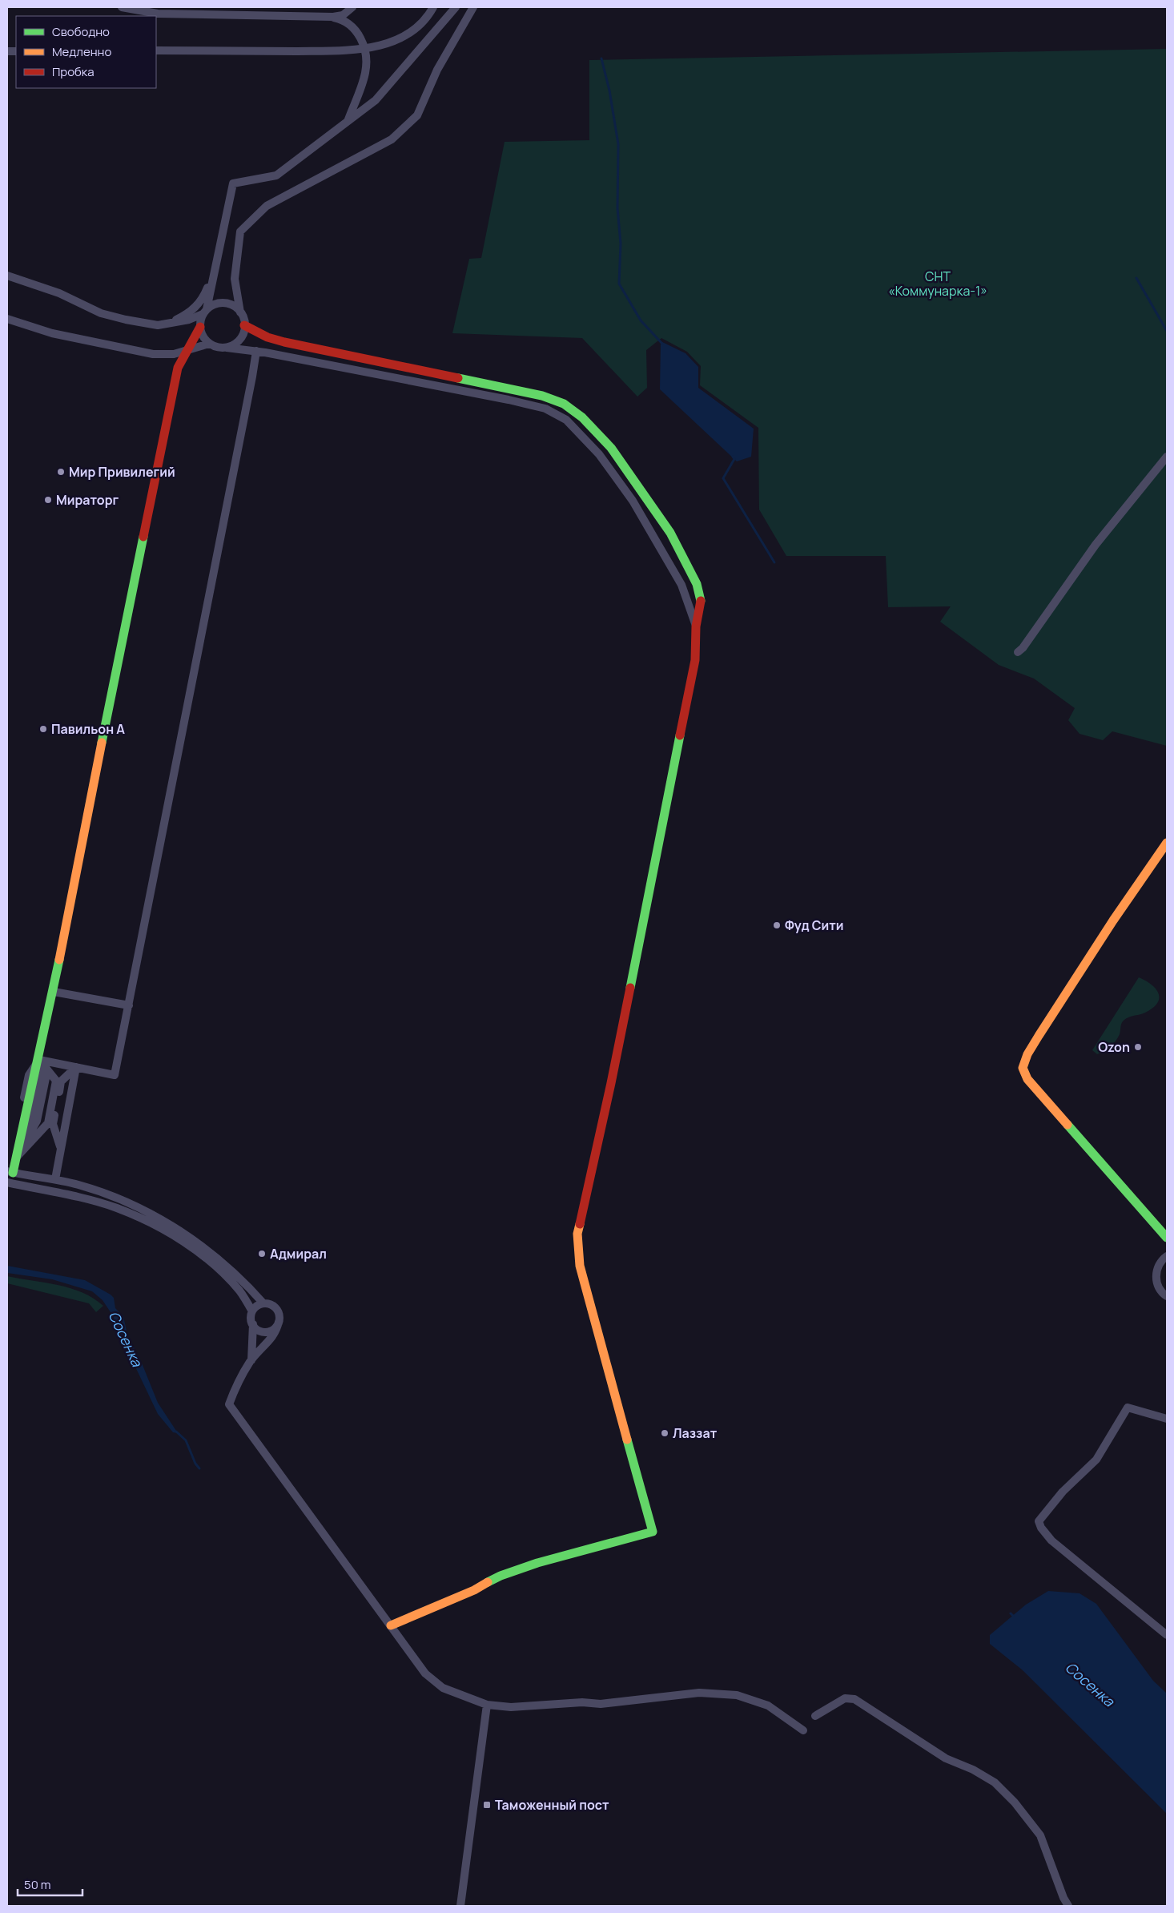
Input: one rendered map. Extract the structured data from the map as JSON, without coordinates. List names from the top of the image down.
{
  "water": ["Сосенка"],
  "parks": ["СНТ «Коммунарка-1»"],
  "places": {
    "other": [
      "Мир Привилегий",
      "Мираторг",
      "Павильон А",
      "Фуд Сити",
      "Ozon",
      "Адмирал",
      "Лаззат"
    ],
    "transit": ["Таможенный пост"]
  },
  "legend": ["Свободно", "Медленно", "Пробка"],
  "scale_bar": "50 m"
}
